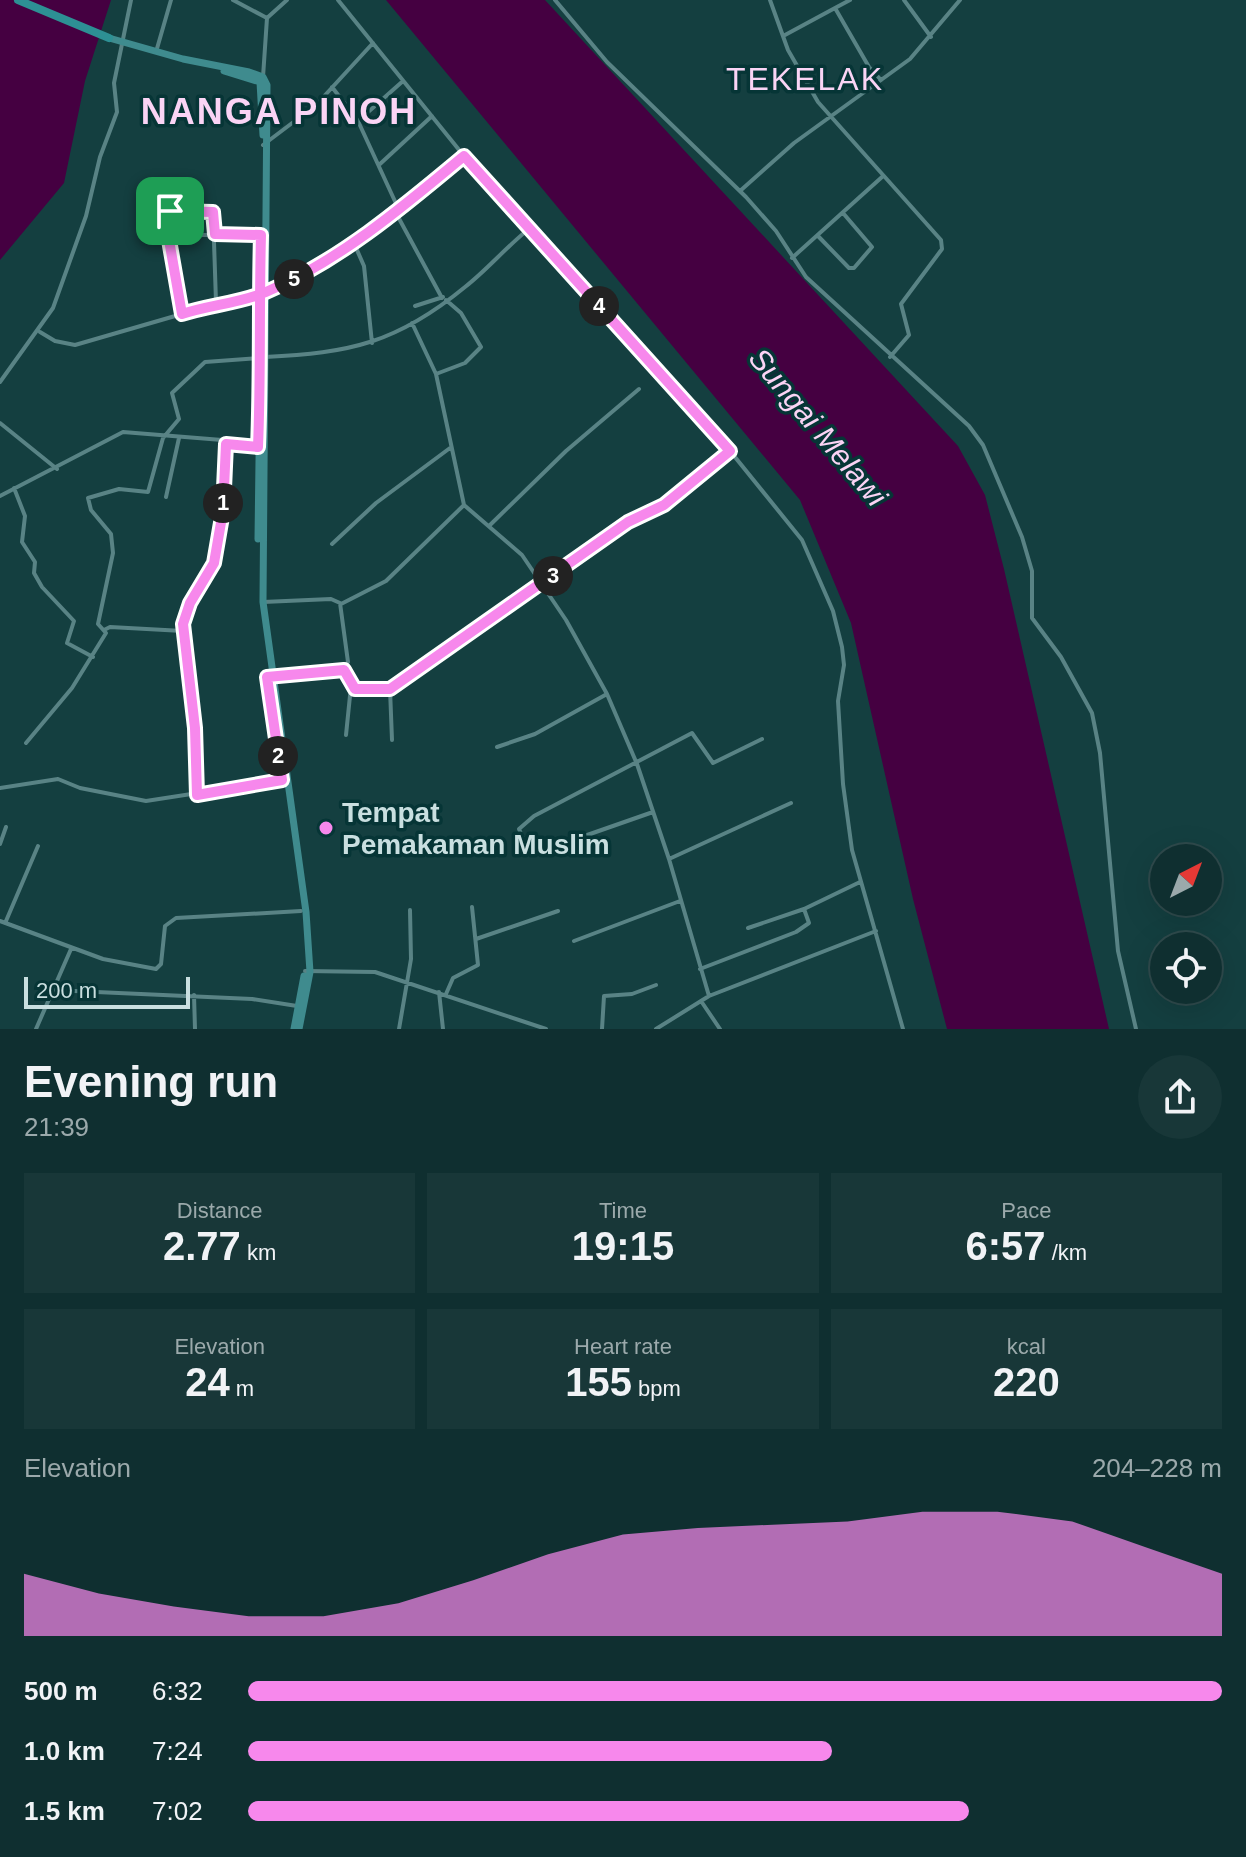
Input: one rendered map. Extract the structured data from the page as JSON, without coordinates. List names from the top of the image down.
{
  "districts": ["TEKELAK", "NANGA PINOH"],
  "water": ["Sungai Melawi"],
  "places": ["Tempat Pemakaman Muslim"],
  "scale_bar": "200 m",
  "north": "top right",
  "page": {
    "pins": [
      "5",
      "4",
      "1",
      "3",
      "2"
    ],
    "scale": "200 m",
    "heading": ["Evening run", "21:39"],
    "stats": [
      ["Distance", "2.77 km"],
      ["Time", "19:15"],
      ["Pace", "6:57 /km"],
      ["Elevation", "24 m"],
      ["Heart rate", "155 bpm"],
      ["kcal", "220"]
    ],
    "chart": ["Elevation", "204–228 m"],
    "list": [
      {
        "name": "500 m",
        "note": "6:32"
      },
      {
        "name": "1.0 km",
        "note": "7:24"
      },
      {
        "name": "1.5 km",
        "note": "7:02"
      }
    ]
  }
}
